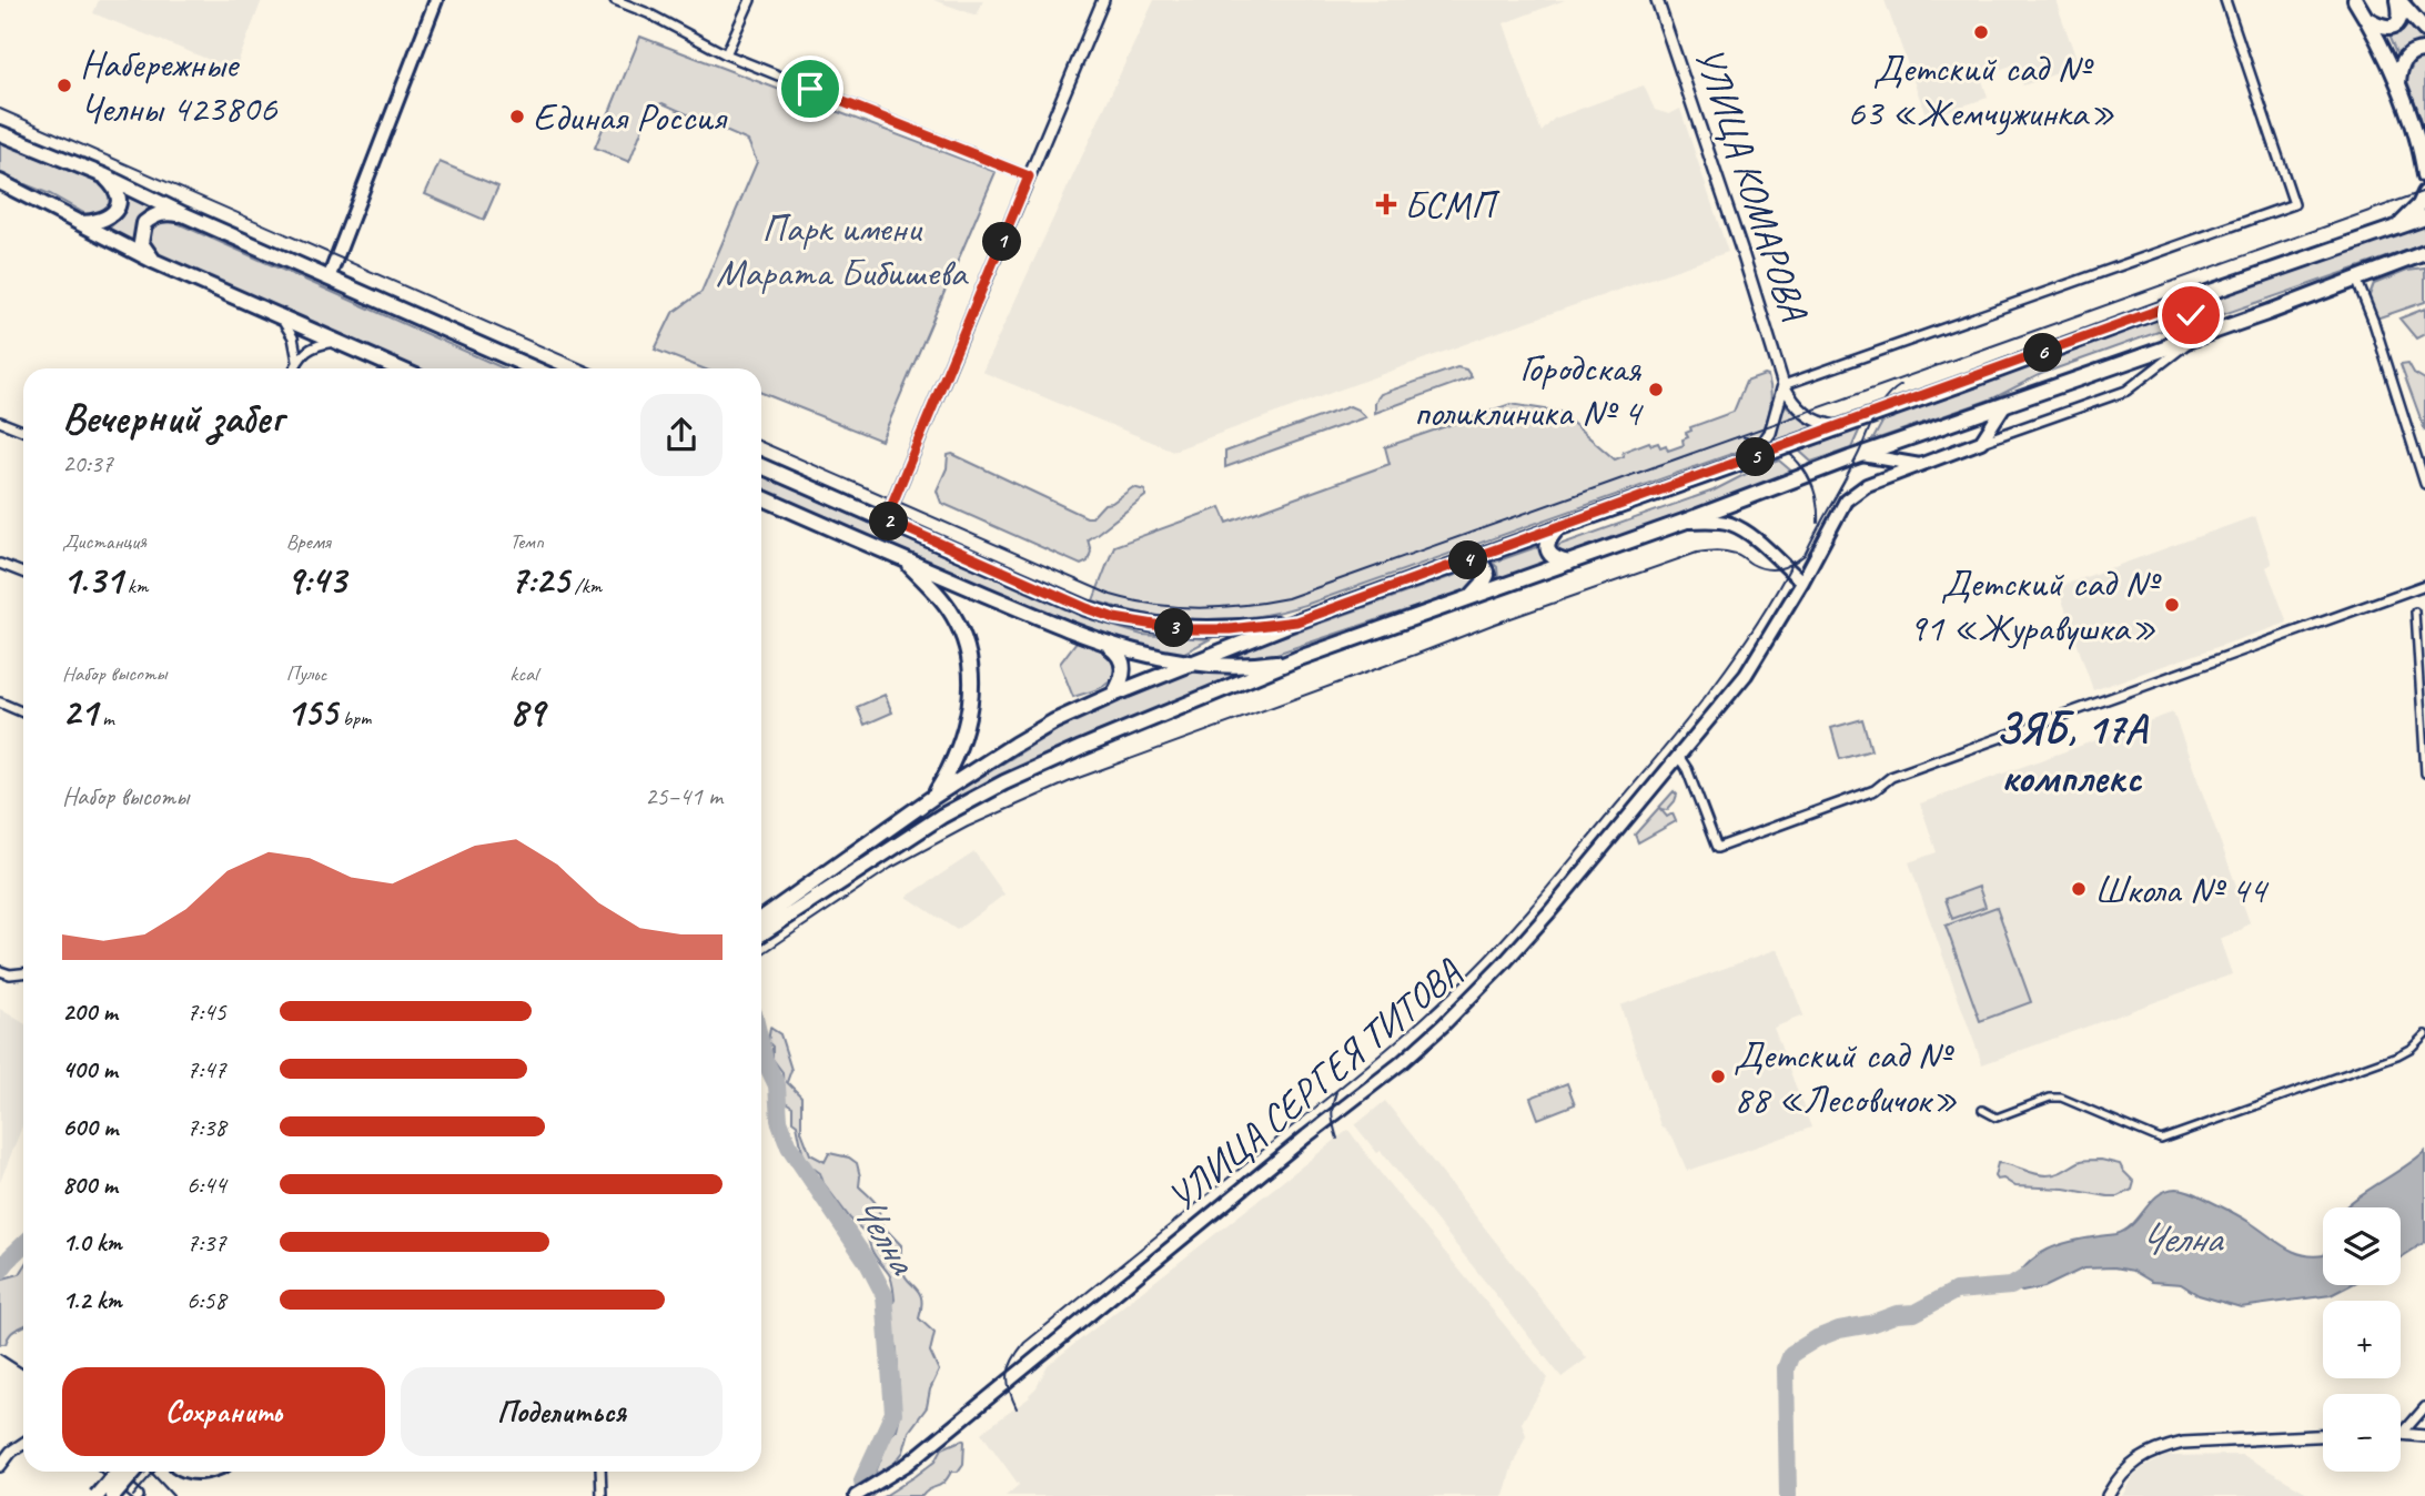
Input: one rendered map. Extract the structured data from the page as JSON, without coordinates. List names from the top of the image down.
{
  "streets": {
    "main road": ["УЛИЦА СЕРГЕЯ ТИТОВА"],
    "street": ["УЛИЦА КОМАРОВА"]
  },
  "districts": ["ЗЯБ, 17А комплекс"],
  "water": ["Челна"],
  "parks": ["Парк имени Марата Бибишева"],
  "places": {
    "other": [
      "Детский сад № 63 «Жемчужинка»",
      "Набережные Челны 423806",
      "Единая Россия",
      "Городская поликлиника № 4",
      "Детский сад № 91 «Журавушка»",
      "Школа № 44",
      "Детский сад № 88 «Лесовичок»"
    ],
    "health": ["БСМП"]
  },
  "page": {
    "pins": [
      "1",
      "6",
      "5",
      "2",
      "4",
      "3"
    ],
    "heading": ["Вечерний забег", "20:37"],
    "stats": [
      ["Дистанция", "1.31 km"],
      ["Время", "9:43"],
      ["Темп", "7:25 /km"],
      ["Набор высоты", "21 m"],
      ["Пульс", "155 bpm"],
      ["kcal", "89"]
    ],
    "chart": ["Набор высоты", "25–41 m"],
    "list": [
      {
        "name": "200 m",
        "note": "7:45"
      },
      {
        "name": "400 m",
        "note": "7:47"
      },
      {
        "name": "600 m",
        "note": "7:38"
      },
      {
        "name": "800 m",
        "note": "6:44"
      },
      {
        "name": "1.0 km",
        "note": "7:37"
      },
      {
        "name": "1.2 km",
        "note": "6:58"
      }
    ],
    "map_buttons": ["+", "−"],
    "buttons": ["Сохранить", "Поделиться"]
  }
}
